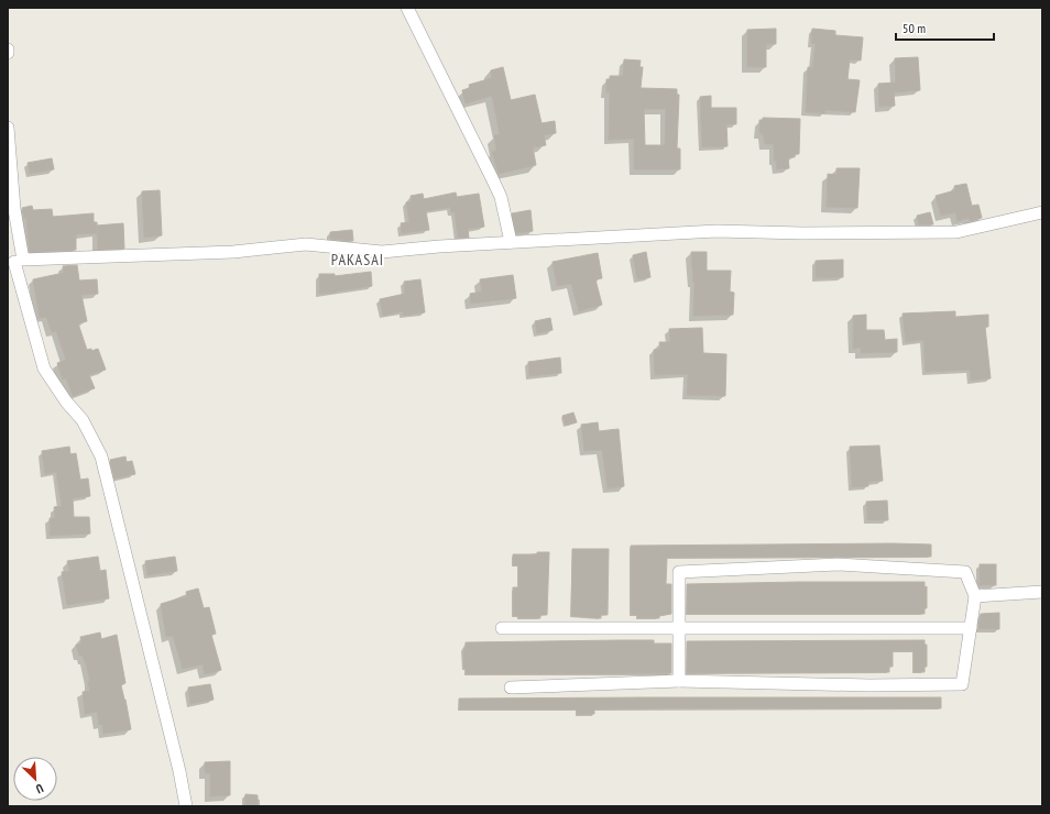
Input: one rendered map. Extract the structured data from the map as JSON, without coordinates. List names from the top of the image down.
{
  "districts": ["PAKASAI"],
  "scale_bar": "50 m",
  "north": "bottom right"
}
